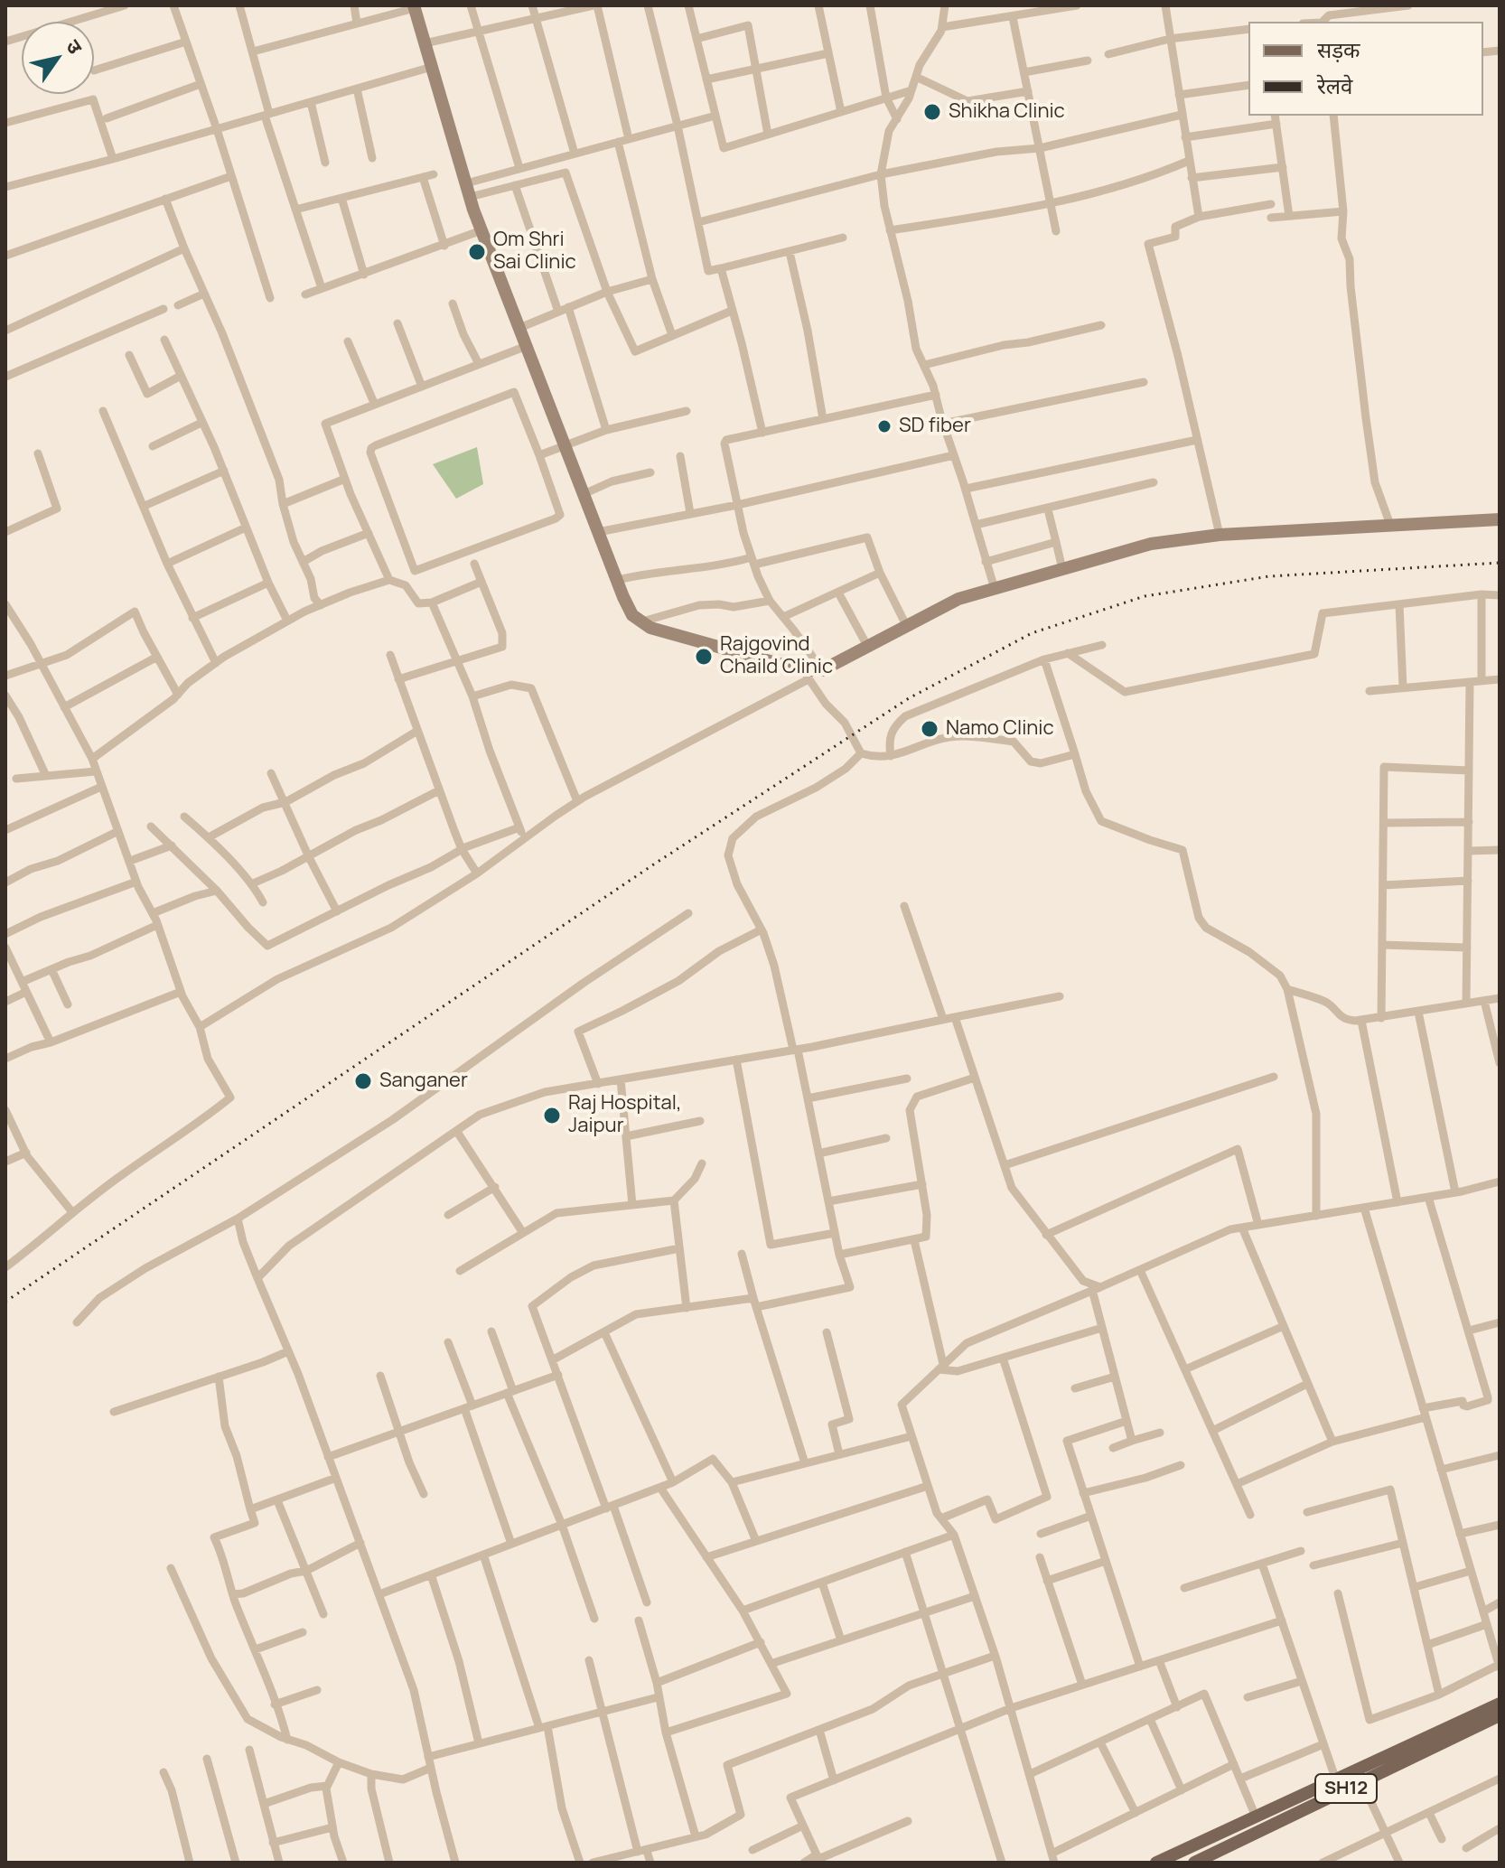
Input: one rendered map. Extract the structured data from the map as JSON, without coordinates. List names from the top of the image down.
{
  "streets": {
    "main road": ["SH12"]
  },
  "places": [
    "Shikha Clinic",
    "Om Shri Sai Clinic",
    "SD fiber",
    "Rajgovind Chaild Clinic",
    "Namo Clinic",
    "Sanganer",
    "Raj Hospital, Jaipur"
  ],
  "legend": ["सड़क", "रेलवे"],
  "north": "top right"
}
